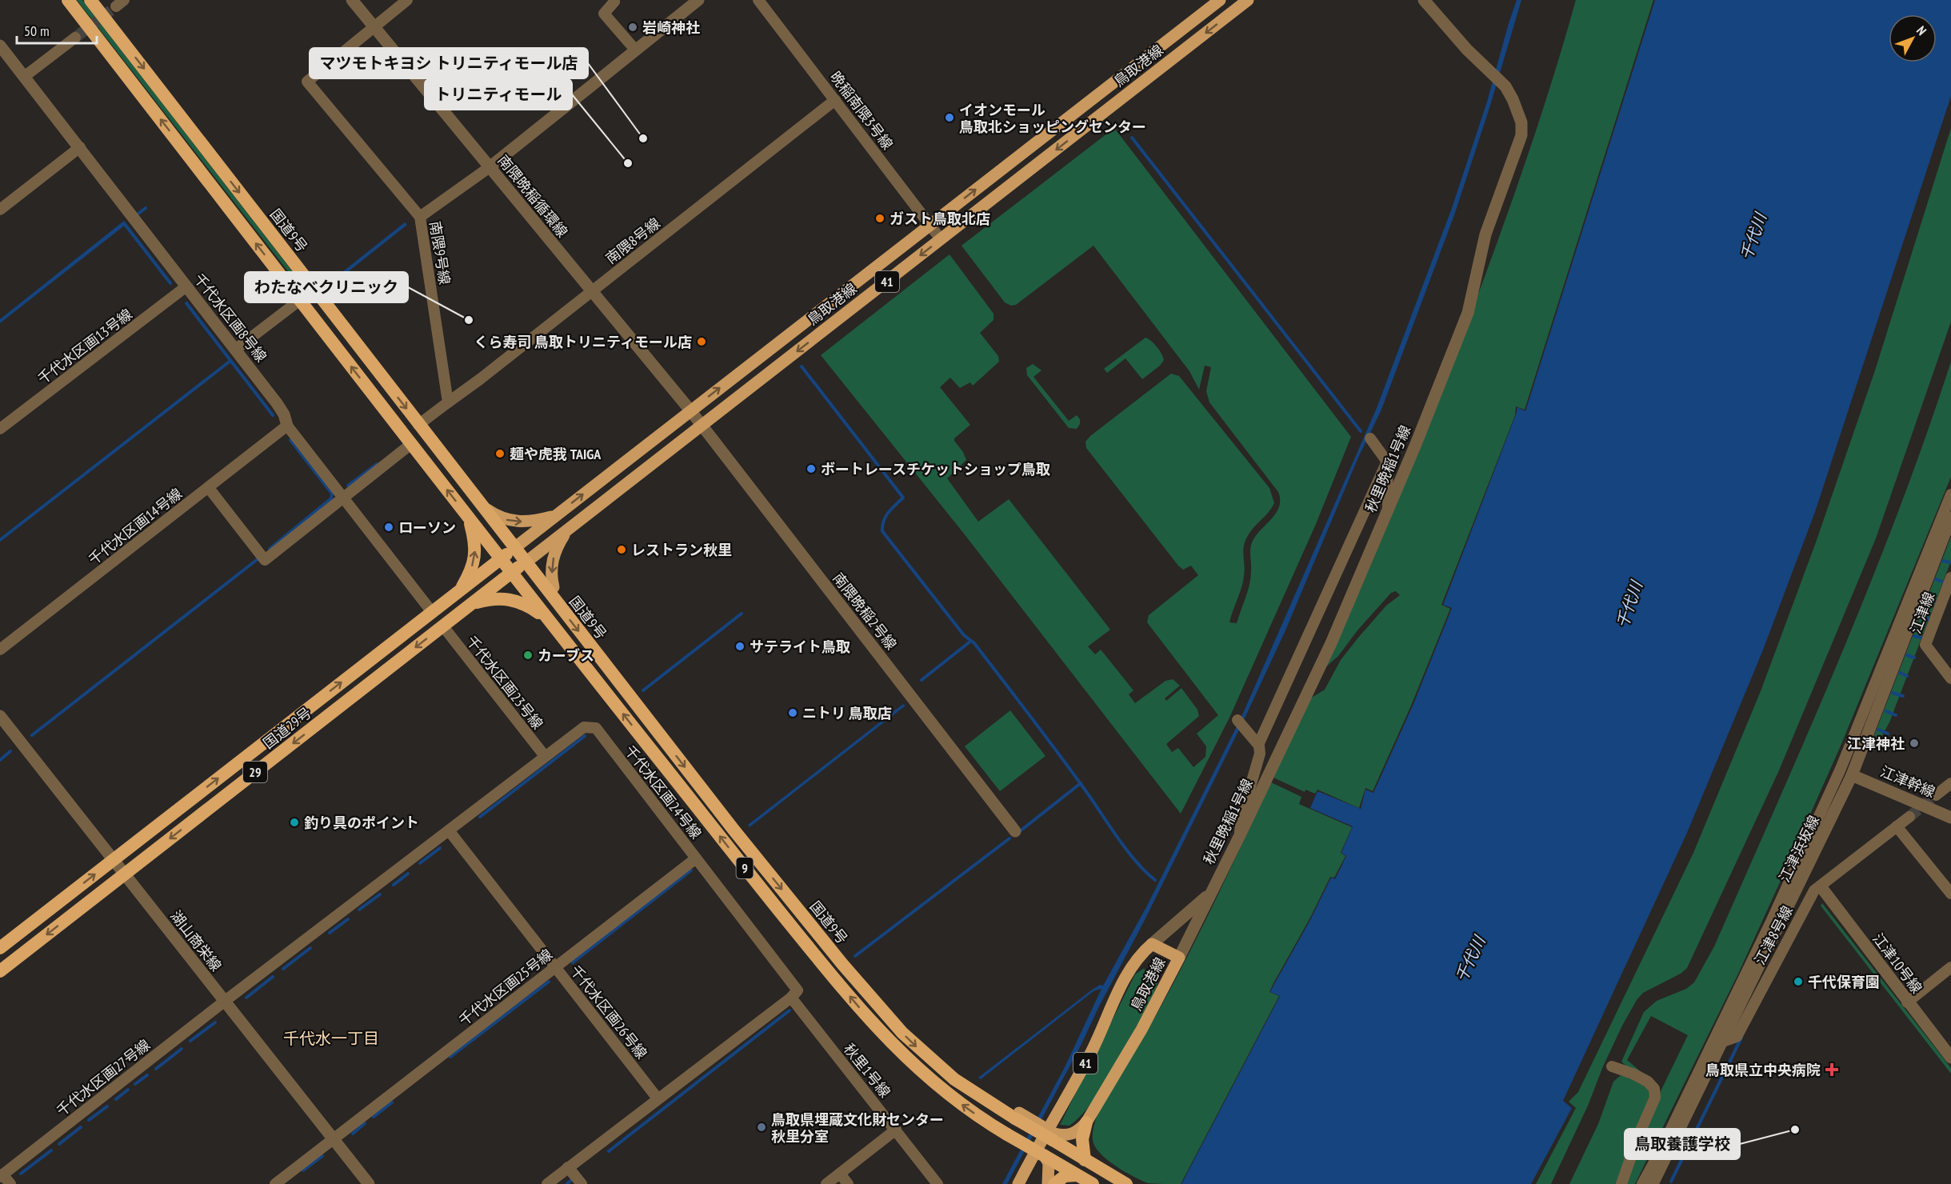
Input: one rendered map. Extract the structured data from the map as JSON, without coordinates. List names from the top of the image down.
{
  "streets": {
    "highway": [
      "国道9号",
      "国道29号",
      "29",
      "9"
    ],
    "main road": ["鳥取港線", "41"],
    "street": [
      "晩稲南隈3号線",
      "南隈晩稲循環線",
      "南隈8号線",
      "南隈9号線",
      "千代水区画8号線",
      "千代水区画13号線",
      "秋里晩稲1号線",
      "千代水区画14号線",
      "南隈晩稲2号線",
      "江津線",
      "千代水区画23号線",
      "江津幹線",
      "千代水区画24号線",
      "江津浜坂線",
      "江津8号線",
      "湖山商栄線",
      "江津10号線",
      "千代水区画25号線",
      "千代水区画26号線",
      "秋里1号線",
      "千代水区画27号線"
    ]
  },
  "crossings": [
    ["鳥取港線", "晩稲南隈3号線"],
    ["鳥取港線", "南隈晩稲循環線"],
    ["鳥取港線", "国道9号"],
    ["鳥取港線", "秋里晩稲1号線"],
    ["鳥取港線", "南隈晩稲2号線"],
    ["鳥取港線", "国道29号"],
    ["晩稲南隈3号線", "南隈8号線"],
    ["南隈晩稲循環線", "南隈8号線"],
    ["南隈晩稲循環線", "南隈9号線"],
    ["南隈晩稲循環線", "南隈晩稲2号線"],
    ["国道9号", "国道29号"],
    ["南隈8号線", "南隈9号線"],
    ["千代水区画8号線", "千代水区画13号線"],
    ["千代水区画8号線", "千代水区画14号線"],
    ["千代水区画8号線", "国道29号"],
    ["千代水区画23号線", "国道29号"],
    ["千代水区画23号線", "千代水区画24号線"],
    ["国道29号", "9"],
    ["国道29号", "湖山商栄線"],
    ["江津幹線", "江津浜坂線"],
    ["千代水区画24号線", "湖山商栄線"],
    ["千代水区画24号線", "千代水区画25号線"],
    ["千代水区画24号線", "千代水区画26号線"],
    ["千代水区画24号線", "秋里1号線"],
    ["千代水区画24号線", "千代水区画27号線"],
    ["江津浜坂線", "江津8号線"],
    ["江津8号線", "江津10号線"],
    ["湖山商栄線", "千代水区画25号線"],
    ["湖山商栄線", "千代水区画27号線"],
    ["千代水区画25号線", "千代水区画26号線"]
  ],
  "districts": ["千代水一丁目"],
  "water": ["千代川"],
  "places": {
    "other": [
      "岩崎神社",
      "イオンモール 鳥取北ショッピングセンター",
      "マツモトキヨシ トリニティモール店",
      "トリニティモール",
      "ガスト鳥取北店",
      "わたなべクリニック",
      "くら寿司 鳥取トリニティモール店",
      "麺や虎我 TAIGA",
      "ボートレースチケットショップ鳥取",
      "ローソン",
      "レストラン秋里",
      "サテライト鳥取",
      "カーブス",
      "ニトリ 鳥取店",
      "江津神社",
      "釣り具のポイント",
      "千代保育園",
      "鳥取県埋蔵文化財センター 秋里分室",
      "鳥取養護学校"
    ],
    "health": ["鳥取県立中央病院"]
  },
  "scale_bar": "50 m",
  "north": "top right"
}
